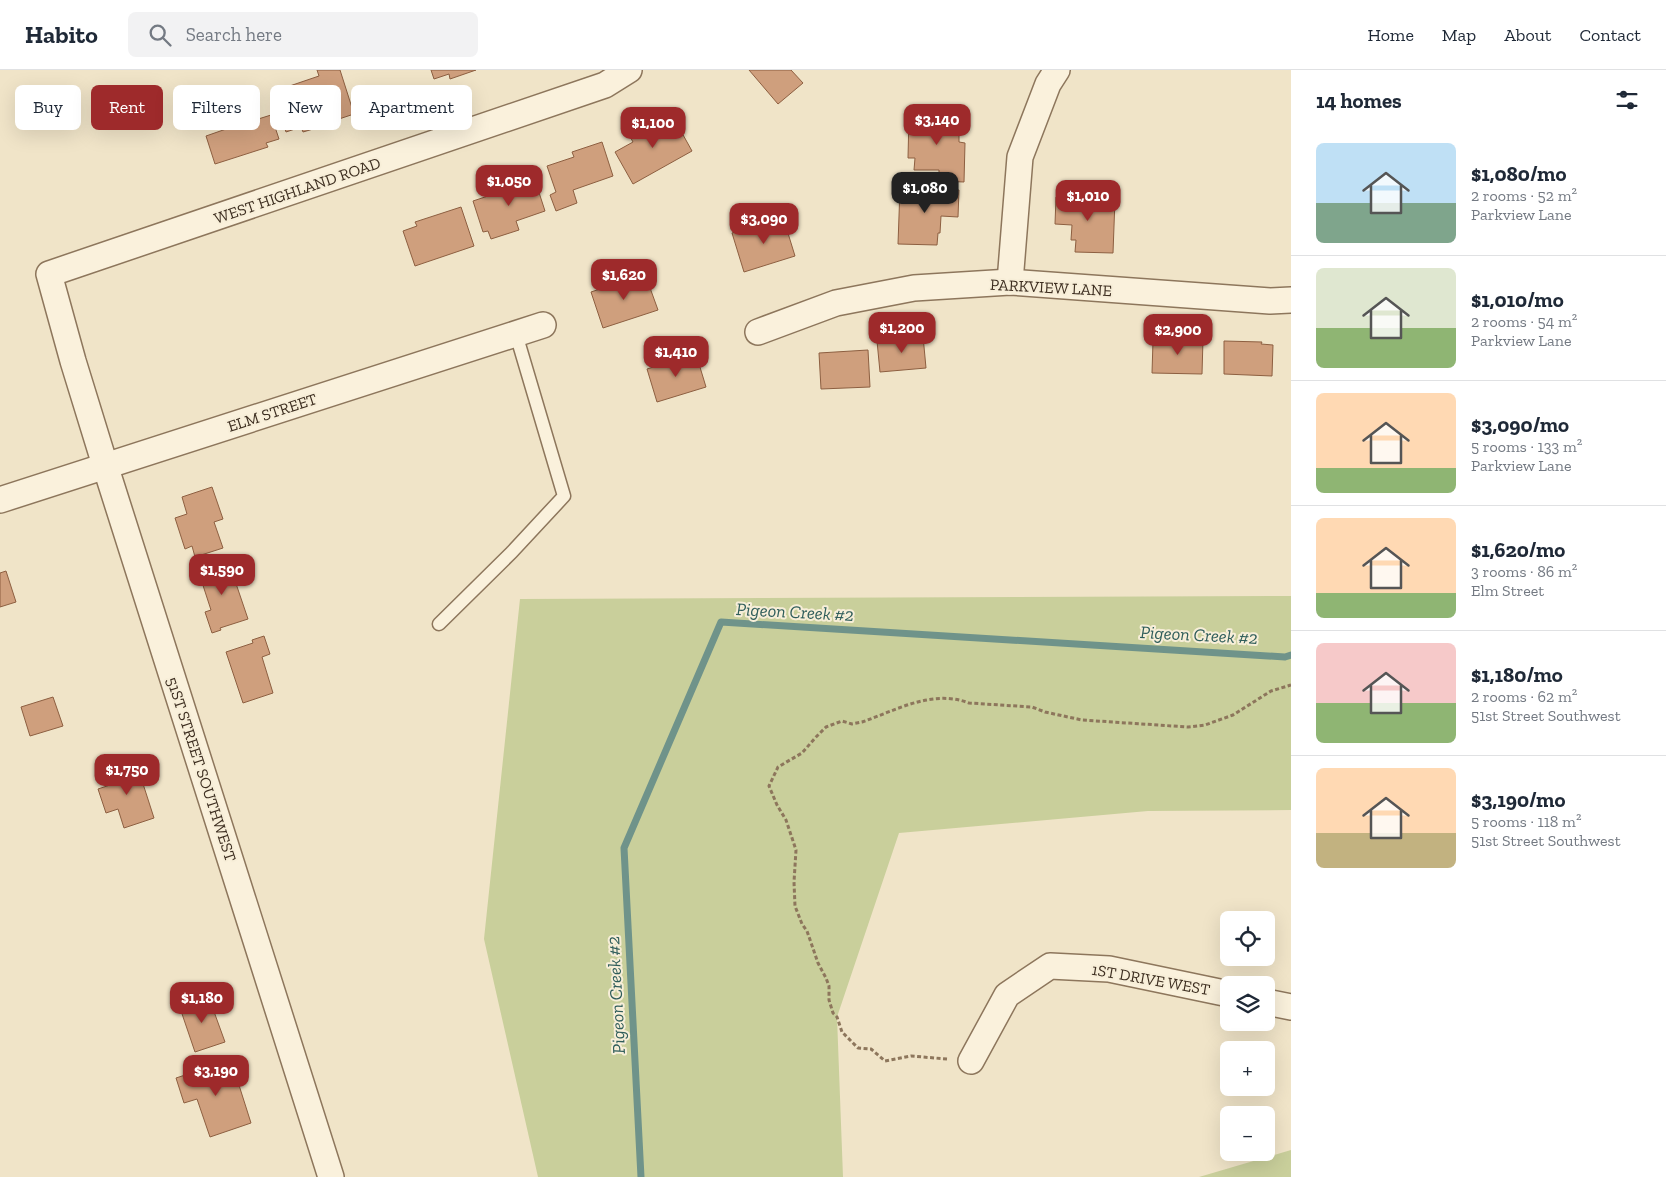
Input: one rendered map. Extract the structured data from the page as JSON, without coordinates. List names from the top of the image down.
{
  "streets": {
    "street": [
      "WEST HIGHLAND ROAD",
      "PARKVIEW LANE",
      "ELM STREET",
      "51ST STREET SOUTHWEST",
      "1ST DRIVE WEST"
    ]
  },
  "crossings": [
    ["WEST HIGHLAND ROAD", "51ST STREET SOUTHWEST"],
    ["ELM STREET", "51ST STREET SOUTHWEST"]
  ],
  "water": ["Pigeon Creek #2"],
  "page": {
    "header": "Habito",
    "search": "Search here",
    "nav": [
      "Home",
      "Map",
      "About",
      "Contact"
    ],
    "heading": "14 homes",
    "chip": [
      "Buy",
      "Rent",
      "Filters",
      "New",
      "Apartment"
    ],
    "price": [
      "$3,140",
      "$1,100",
      "$1,050",
      "$1,080",
      "$1,010",
      "$3,090",
      "$1,620",
      "$1,200",
      "$2,900",
      "$1,410",
      "$1,590",
      "$1,750",
      "$1,180",
      "$3,190"
    ],
    "list": [
      {
        "name": "$1,080/mo",
        "note": "2 rooms · 52 m² · Parkview Lane"
      },
      {
        "name": "$1,010/mo",
        "note": "2 rooms · 54 m² · Parkview Lane"
      },
      {
        "name": "$3,090/mo",
        "note": "5 rooms · 133 m² · Parkview Lane"
      },
      {
        "name": "$1,620/mo",
        "note": "3 rooms · 86 m² · Elm Street"
      },
      {
        "name": "$1,180/mo",
        "note": "2 rooms · 62 m² · 51st Street Southwest"
      },
      {
        "name": "$3,190/mo",
        "note": "5 rooms · 118 m² · 51st Street Southwest"
      }
    ],
    "map_buttons": ["+", "−"]
  }
}
